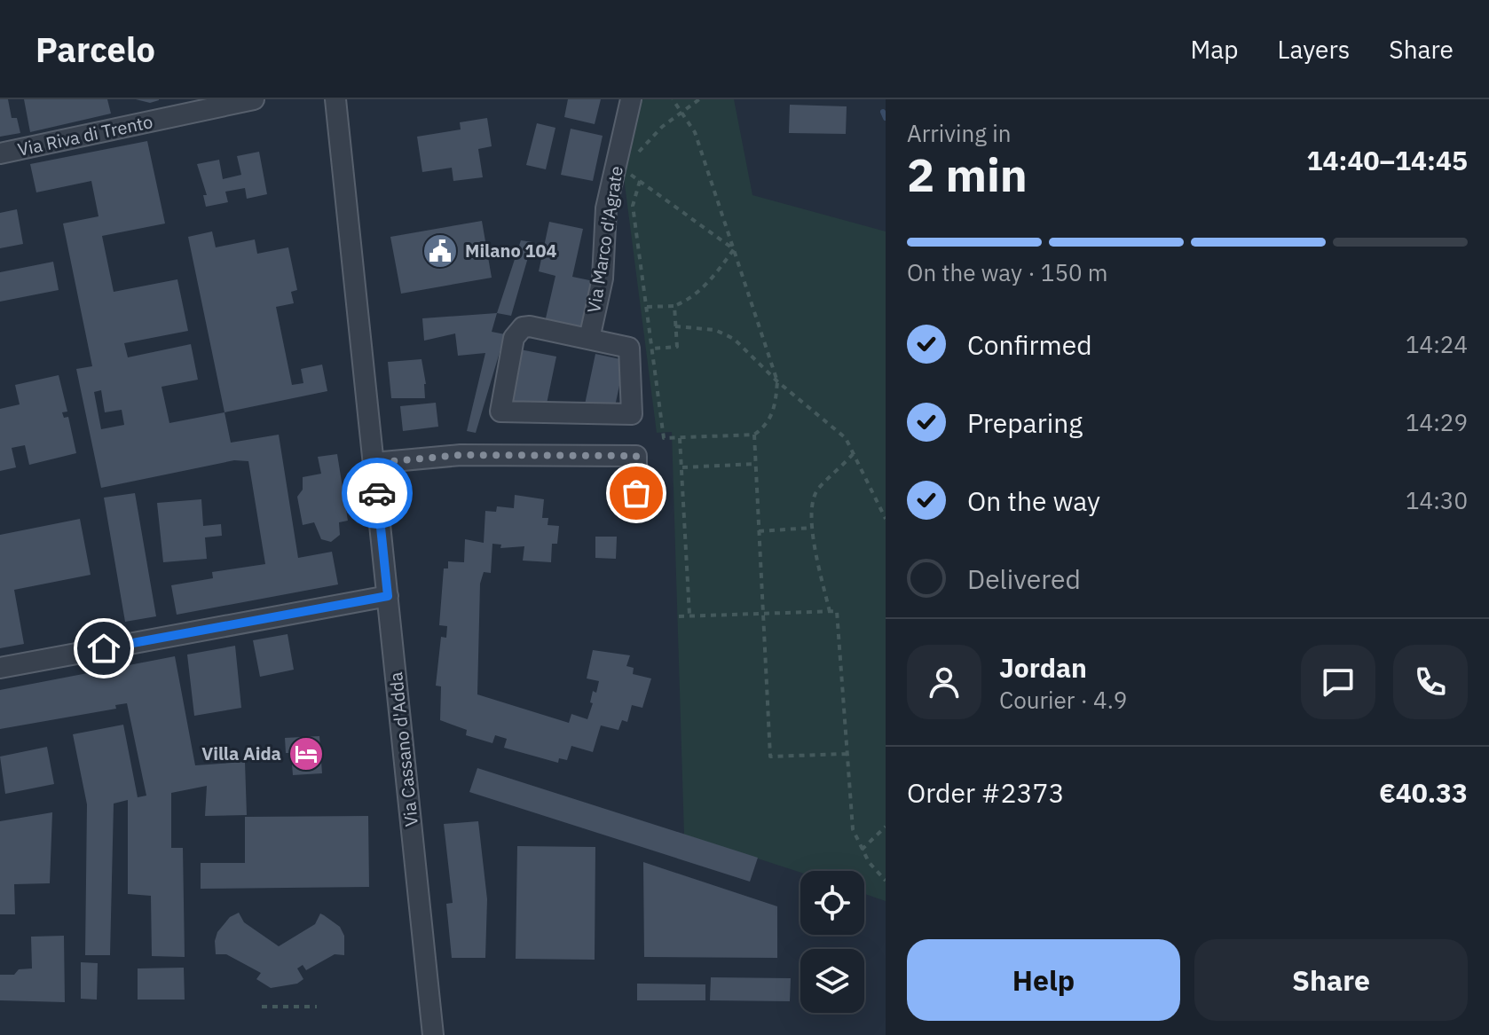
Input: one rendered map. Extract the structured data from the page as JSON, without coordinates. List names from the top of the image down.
{
  "streets": {
    "street": ["Via Riva di Trento", "Via Marco d'Agrate", "Via Cassano d'Adda"]
  },
  "places": {
    "public building": ["Milano 104"],
    "hotel": ["Villa Aida"]
  },
  "page": {
    "header": "Parcelo",
    "nav": ["Map", "Layers", "Share"],
    "heading": ["2 min", "Arriving in", "14:40–14:45"],
    "panel": [
      "Jordan",
      "Courier · 4.9",
      "Order #2373",
      "€40.33"
    ],
    "bar": "On the way · 150 m",
    "list": [
      ["Confirmed", "14:24"],
      ["Preparing", "14:29"],
      ["On the way", "14:30"],
      "Delivered"
    ],
    "buttons": ["Help", "Share"]
  }
}
